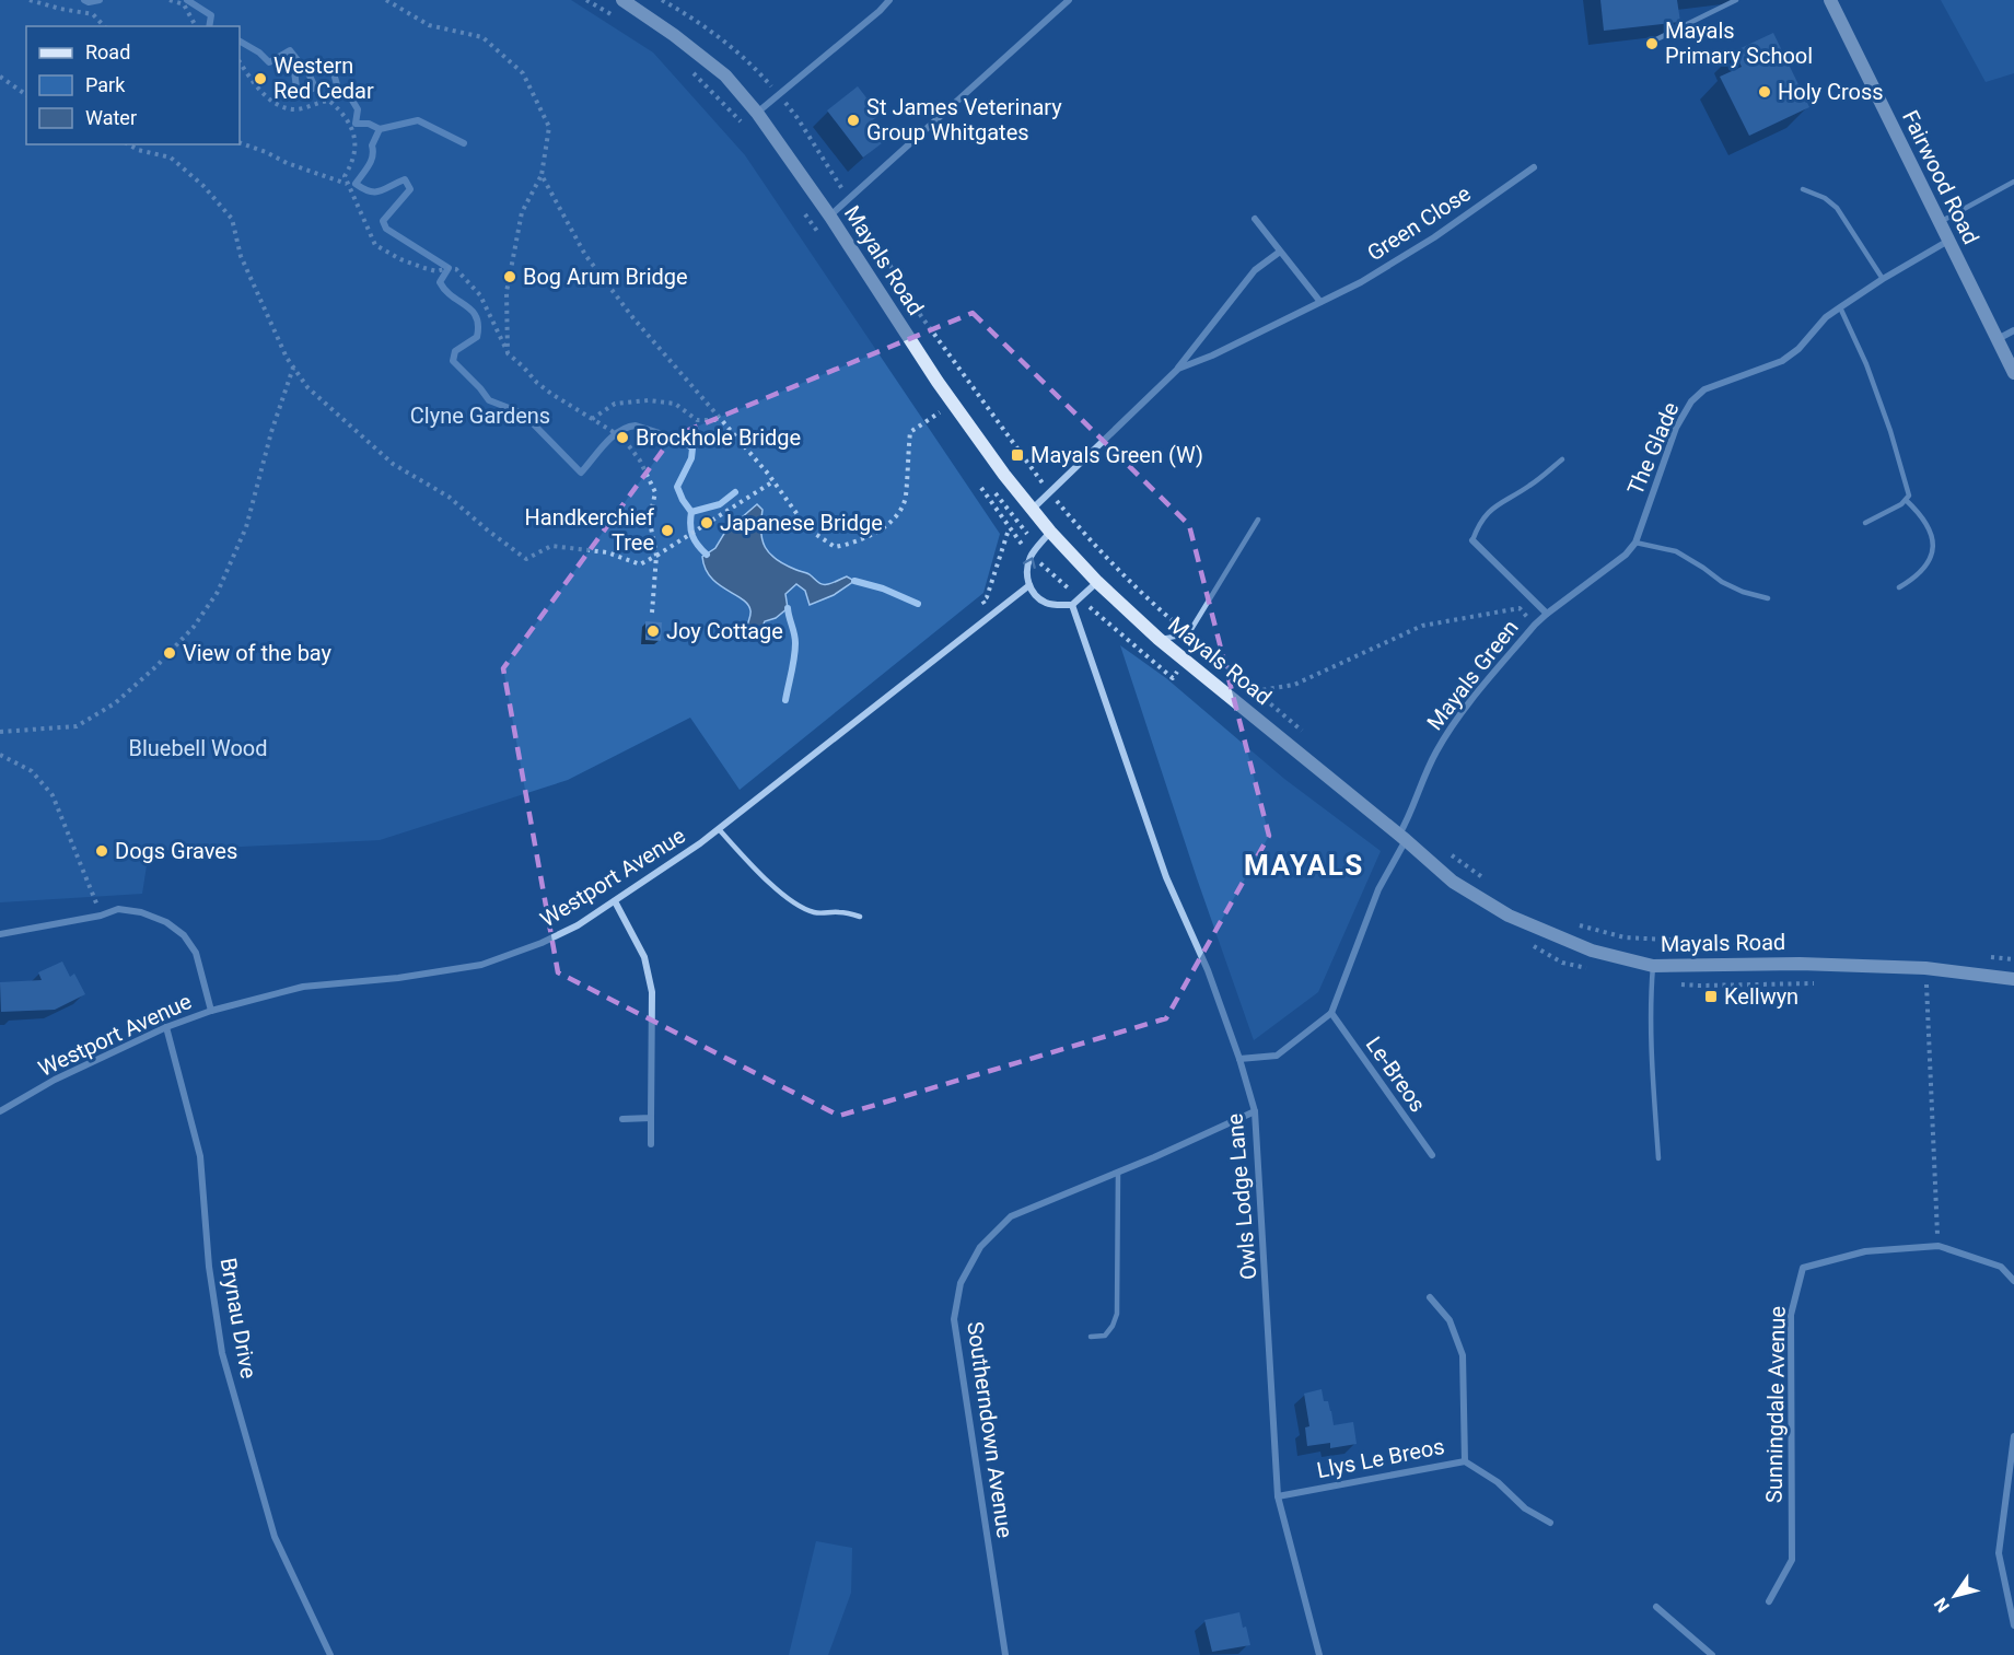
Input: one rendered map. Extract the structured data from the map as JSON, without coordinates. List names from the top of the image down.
{
  "streets": {
    "main road": ["Fairwood Road", "Mayals Road"],
    "street": [
      "Green Close",
      "The Glade",
      "Mayals Green",
      "Westport Avenue",
      "Le-Breos",
      "Owls Lodge Lane",
      "Brynau Drive",
      "Sunningdale Avenue",
      "Southerndown Avenue",
      "Llys Le Breos"
    ]
  },
  "crossings": [
    ["Fairwood Road", "The Glade"],
    ["Green Close", "Mayals Road"],
    ["Mayals Road", "Mayals Green"],
    ["The Glade", "Mayals Green"],
    ["Mayals Green", "Le-Breos"],
    ["Westport Avenue", "Brynau Drive"],
    ["Owls Lodge Lane", "Southerndown Avenue"],
    ["Owls Lodge Lane", "Llys Le Breos"]
  ],
  "districts": ["MAYALS"],
  "parks": ["Clyne Gardens", "Bluebell Wood"],
  "places": {
    "other": [
      "Mayals Primary School",
      "Western Red Cedar",
      "Holy Cross",
      "St James Veterinary Group Whitgates",
      "Bog Arum Bridge",
      "Brockhole Bridge",
      "Japanese Bridge",
      "Handkerchief Tree",
      "Joy Cottage",
      "View of the bay",
      "Dogs Graves"
    ],
    "transit": ["Mayals Green (W)", "Kellwyn"]
  },
  "legend": ["Road", "Park", "Water"],
  "north": "bottom left"
}
